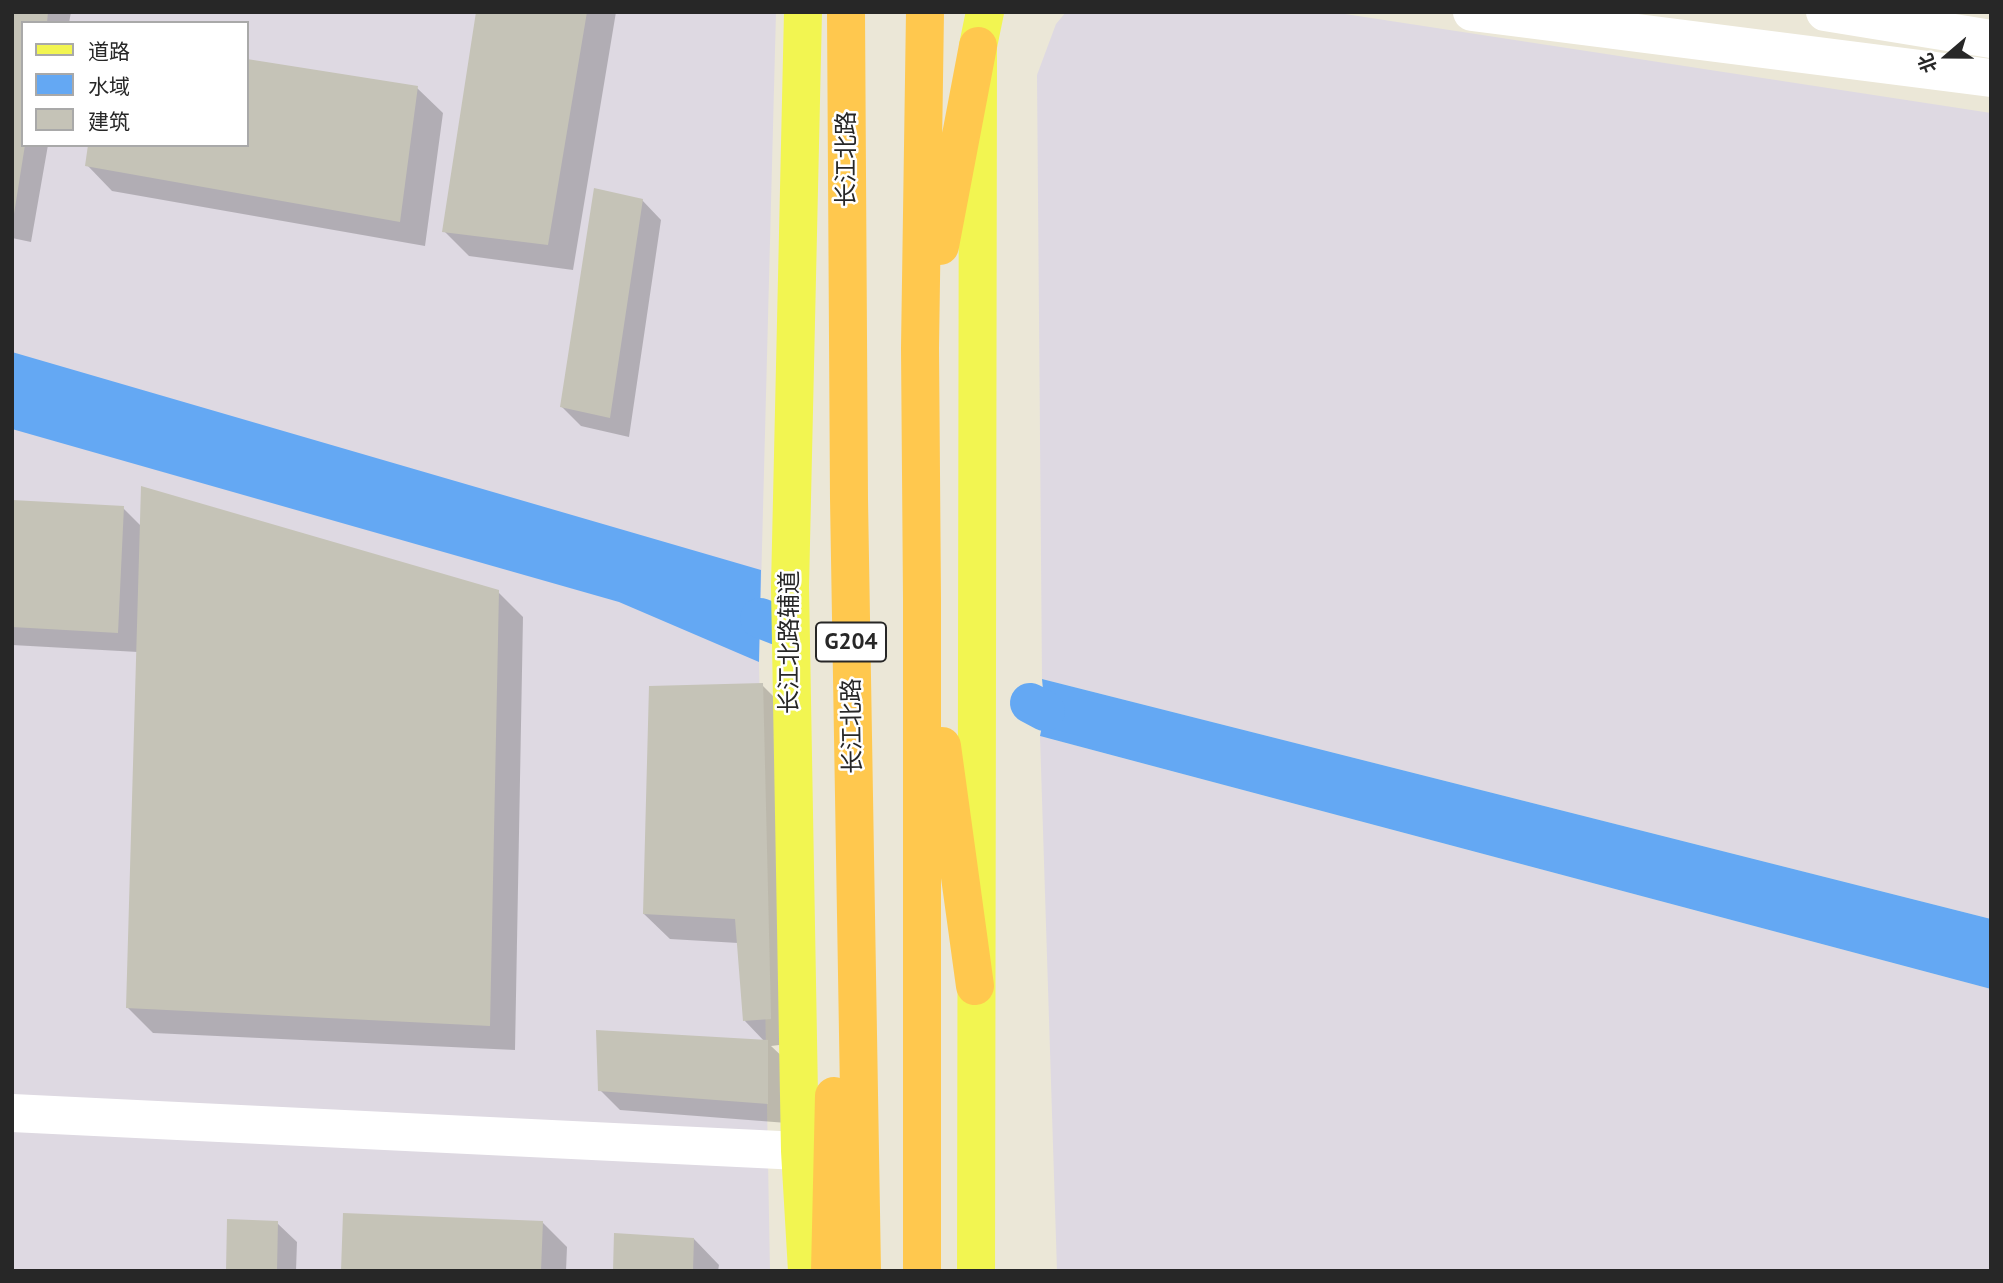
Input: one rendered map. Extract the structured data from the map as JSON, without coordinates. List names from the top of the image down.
{
  "streets": {
    "highway": ["长江北路", "G204"],
    "main road": ["长江北路辅道"]
  },
  "legend": ["道路", "水域", "建筑"],
  "north": "left"
}
